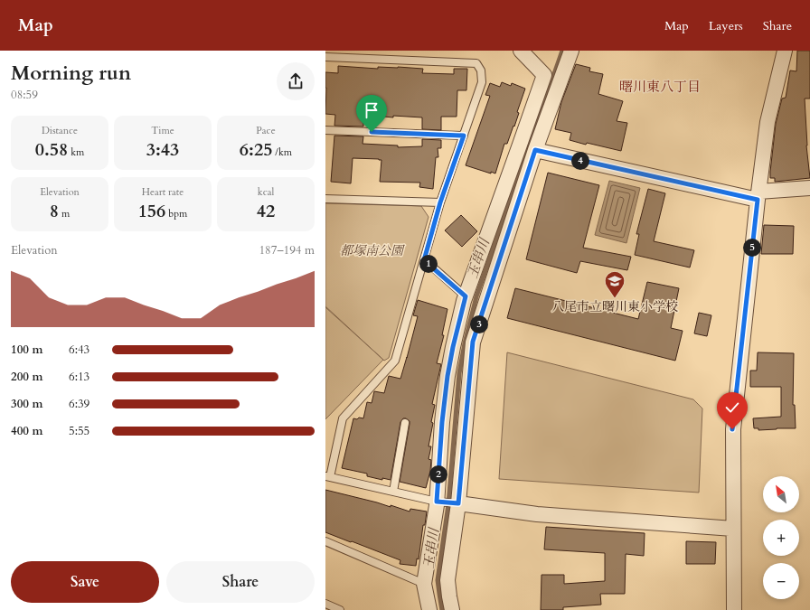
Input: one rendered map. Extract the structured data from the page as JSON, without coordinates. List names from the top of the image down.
{
  "districts": ["曙川東八丁目"],
  "water": ["玉串川"],
  "parks": ["都塚南公園"],
  "places": {
    "school or university": ["八尾市立曙川東小学校"]
  },
  "north": "top left",
  "page": {
    "header": "Map",
    "nav": ["Map", "Layers", "Share"],
    "heading": ["Morning run", "08:59"],
    "stats": [
      ["Distance", "0.58 km"],
      ["Time", "3:43"],
      ["Pace", "6:25 /km"],
      ["Elevation", "8 m"],
      ["Heart rate", "156 bpm"],
      ["kcal", "42"]
    ],
    "pins": [
      "4",
      "5",
      "1",
      "3",
      "2"
    ],
    "chart": ["Elevation", "187–194 m"],
    "list": [
      {
        "name": "100 m",
        "note": "6:43"
      },
      {
        "name": "200 m",
        "note": "6:13"
      },
      {
        "name": "300 m",
        "note": "6:39"
      },
      {
        "name": "400 m",
        "note": "5:55"
      }
    ],
    "map_buttons": ["+", "−"],
    "buttons": ["Save", "Share"]
  }
}
